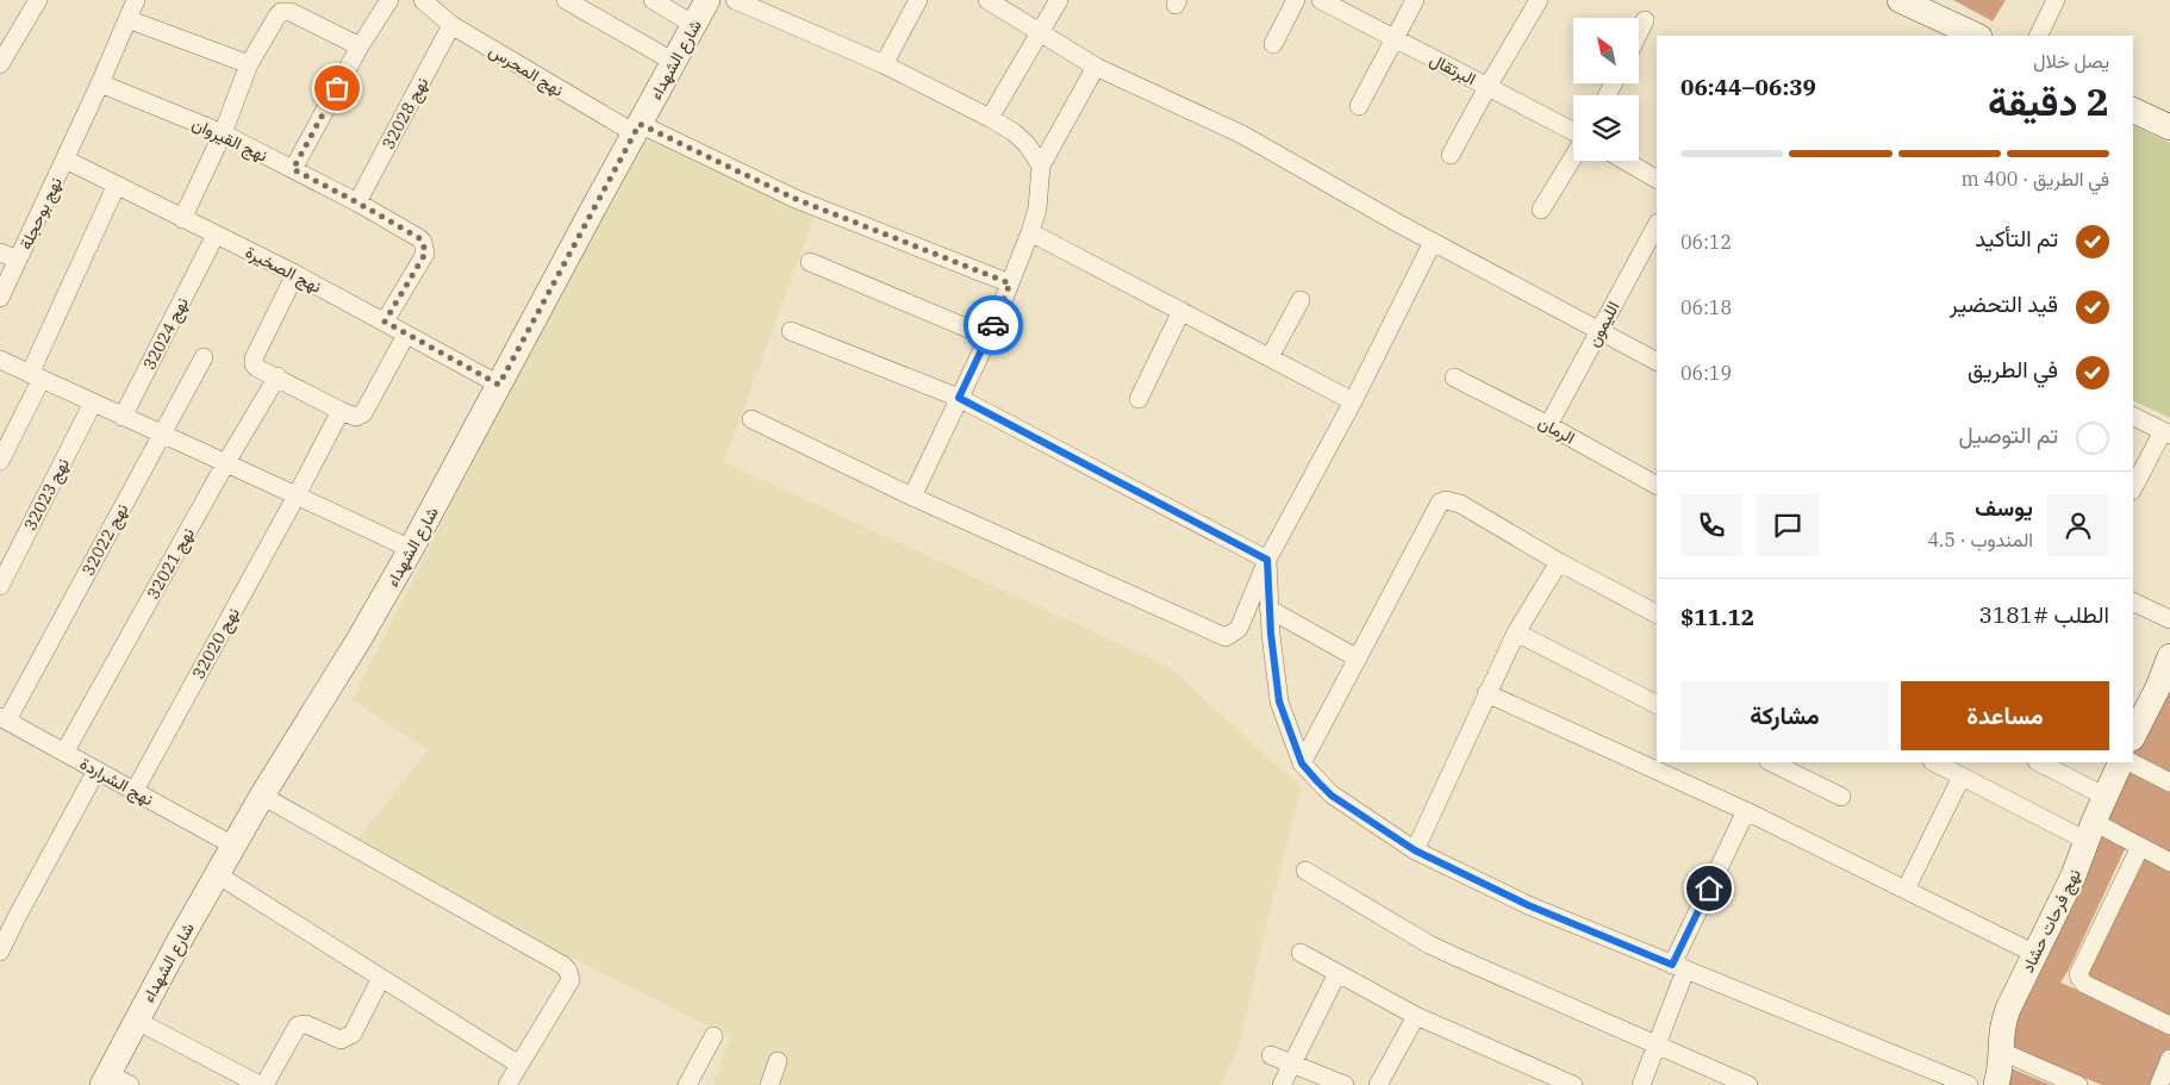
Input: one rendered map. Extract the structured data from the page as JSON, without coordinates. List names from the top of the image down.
{
  "streets": {
    "street": [
      "شارع الشهداء",
      "البرتقال",
      "نهج المحرس",
      "نهج 32028",
      "نهج القيروان",
      "نهج بوحجلة",
      "نهج الصخيرة",
      "الليمون",
      "نهج 32024",
      "الرمان",
      "نهج 32023",
      "نهج 32022",
      "نهج 32021",
      "نهج 32020",
      "نهج الشراردة",
      "نهج فرحات حشاد"
    ]
  },
  "crossings": [
    ["شارع الشهداء", "نهج المحرس"],
    ["شارع الشهداء", "نهج الصخيرة"],
    ["شارع الشهداء", "نهج الشراردة"],
    ["نهج المحرس", "نهج 32028"],
    ["نهج 32028", "نهج القيروان"],
    ["نهج القيروان", "نهج بوحجلة"],
    ["نهج القيروان", "نهج الصخيرة"],
    ["نهج بوحجلة", "نهج الصخيرة"],
    ["نهج الصخيرة", "نهج 32024"],
    ["الليمون", "الرمان"],
    ["نهج 32022", "نهج الشراردة"],
    ["نهج 32021", "نهج الشراردة"],
    ["نهج 32020", "نهج الشراردة"]
  ],
  "north": "top left",
  "page": {
    "heading": ["2 دقيقة", "يصل خلال", "06:39–06:44"],
    "panel": [
      "يوسف",
      "المندوب · 4.5",
      "الطلب #3181",
      "$11.12"
    ],
    "bar": "في الطريق · 400 m",
    "list": [
      ["تم التأكيد", "06:12"],
      ["قيد التحضير", "06:18"],
      ["في الطريق", "06:19"],
      "تم التوصيل"
    ],
    "buttons": ["مساعدة", "مشاركة"]
  }
}
